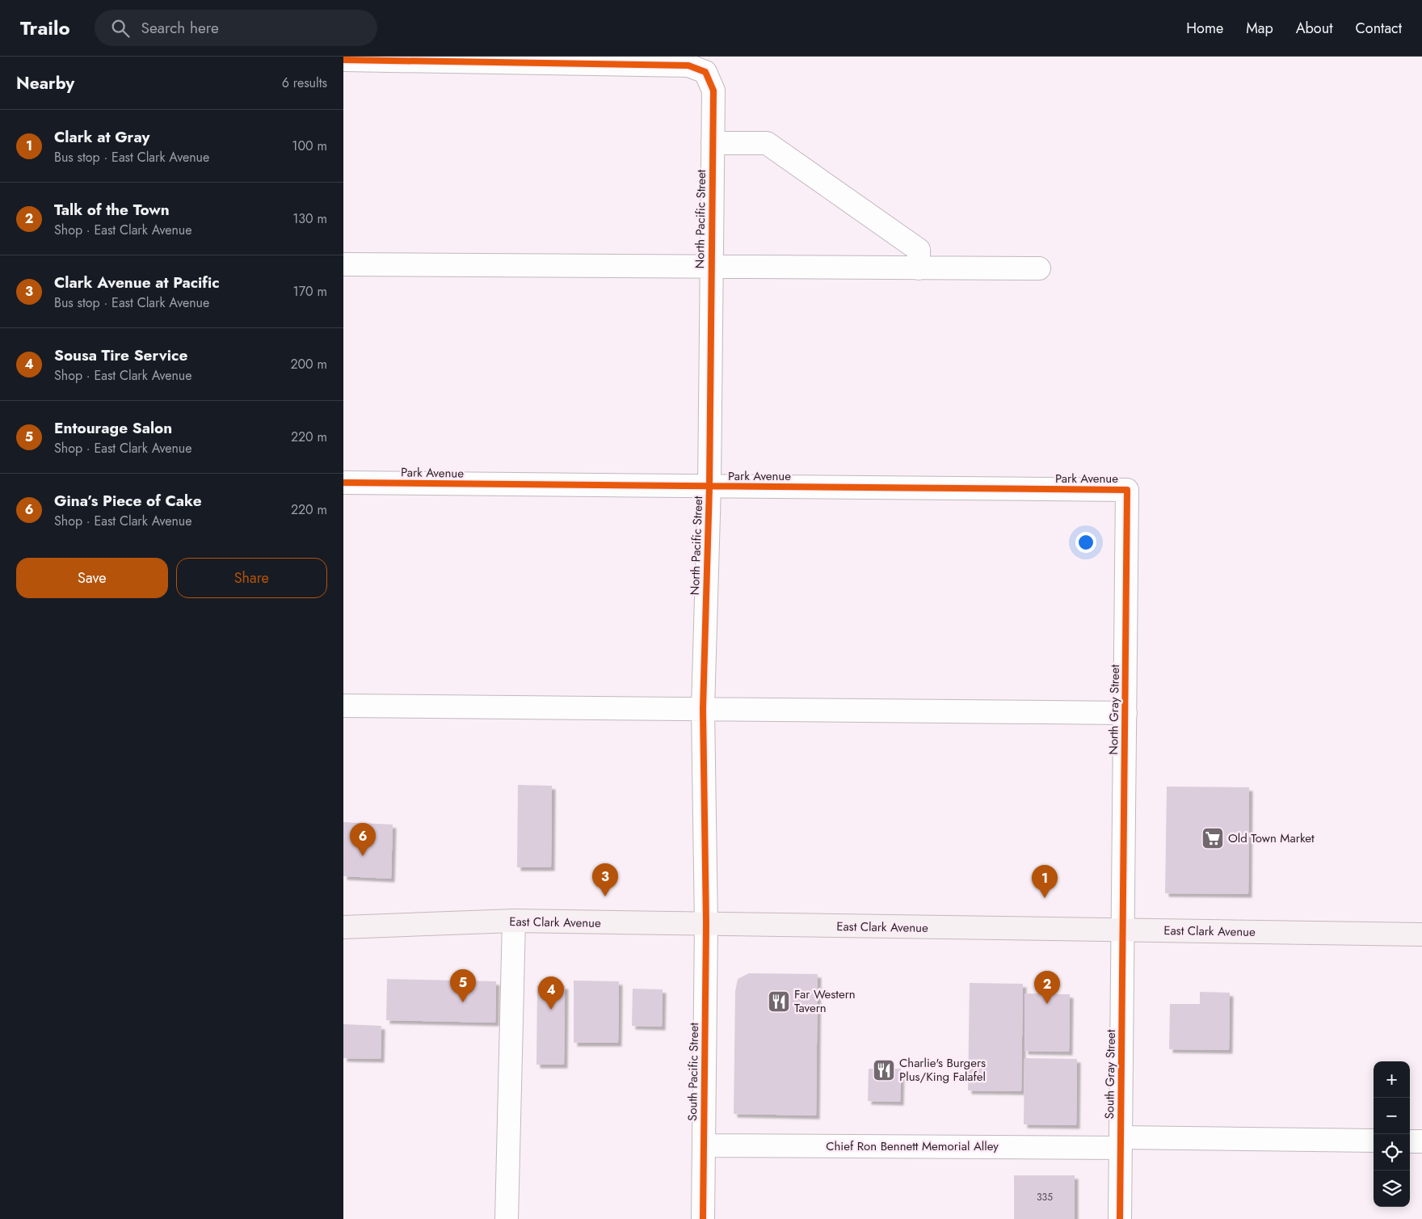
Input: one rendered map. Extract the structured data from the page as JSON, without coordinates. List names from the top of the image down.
{
  "streets": {
    "main road": ["East Clark Avenue"],
    "street": [
      "North Pacific Street",
      "Park Avenue",
      "North Gray Street",
      "South Pacific Street",
      "South Gray Street",
      "Chief Ron Bennett Memorial Alley"
    ]
  },
  "crossings": [
    ["North Pacific Street", "Park Avenue"],
    ["North Pacific Street", "East Clark Avenue"],
    ["North Pacific Street", "South Pacific Street"],
    ["Park Avenue", "North Gray Street"],
    ["North Gray Street", "East Clark Avenue"],
    ["North Gray Street", "South Gray Street"],
    ["East Clark Avenue", "South Pacific Street"],
    ["East Clark Avenue", "South Gray Street"],
    ["South Pacific Street", "Chief Ron Bennett Memorial Alley"],
    ["South Gray Street", "Chief Ron Bennett Memorial Alley"]
  ],
  "places": {
    "supermarket": ["Old Town Market"],
    "restaurant": ["Far Western Tavern", "Charlie's Burgers Plus/King Falafel"]
  },
  "house_numbers": ["335"],
  "page": {
    "header": "Trailo",
    "search": "Search here",
    "nav": [
      "Home",
      "Map",
      "About",
      "Contact"
    ],
    "heading": ["Nearby", "6 results"],
    "list": [
      {
        "mark": "1",
        "name": "Clark at Gray",
        "note": "Bus stop · East Clark Avenue",
        "value": "100 m"
      },
      {
        "mark": "2",
        "name": "Talk of the Town",
        "note": "Shop · East Clark Avenue",
        "value": "130 m"
      },
      {
        "mark": "3",
        "name": "Clark Avenue at Pacific",
        "note": "Bus stop · East Clark Avenue",
        "value": "170 m"
      },
      {
        "mark": "4",
        "name": "Sousa Tire Service",
        "note": "Shop · East Clark Avenue",
        "value": "200 m"
      },
      {
        "mark": "5",
        "name": "Entourage Salon",
        "note": "Shop · East Clark Avenue",
        "value": "220 m"
      },
      {
        "mark": "6",
        "name": "Gina’s Piece of Cake",
        "note": "Shop · East Clark Avenue",
        "value": "220 m"
      }
    ],
    "buttons": ["Save", "Share"],
    "pins": [
      "6",
      "3",
      "1",
      "5",
      "2",
      "4"
    ],
    "map_buttons": ["+", "−"]
  }
}
